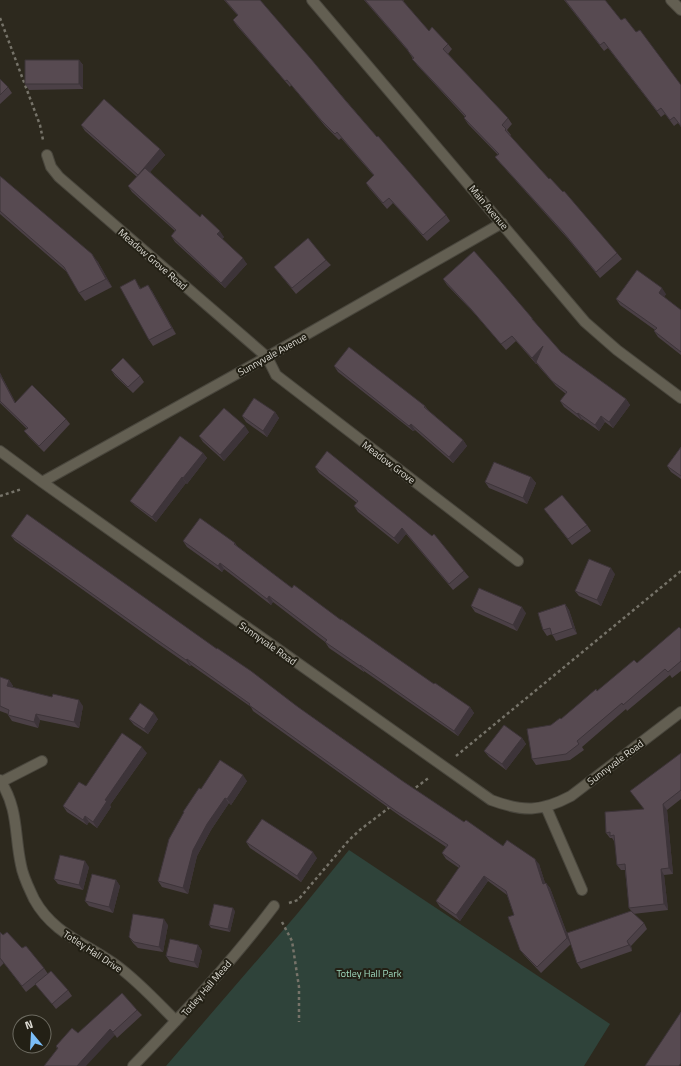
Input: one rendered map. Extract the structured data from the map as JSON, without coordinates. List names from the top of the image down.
{
  "streets": {
    "street": [
      "Main Avenue",
      "Meadow Grove Road",
      "Sunnyvale Avenue",
      "Meadow Grove",
      "Sunnyvale Road",
      "Totley Hall Drive",
      "Totley Hall Mead"
    ]
  },
  "crossings": [
    ["Main Avenue", "Sunnyvale Avenue"],
    ["Meadow Grove Road", "Sunnyvale Avenue"],
    ["Meadow Grove Road", "Meadow Grove"],
    ["Sunnyvale Avenue", "Meadow Grove"],
    ["Sunnyvale Avenue", "Sunnyvale Road"],
    ["Totley Hall Drive", "Totley Hall Mead"]
  ],
  "parks": ["Totley Hall Park"],
  "north": "top"
}
